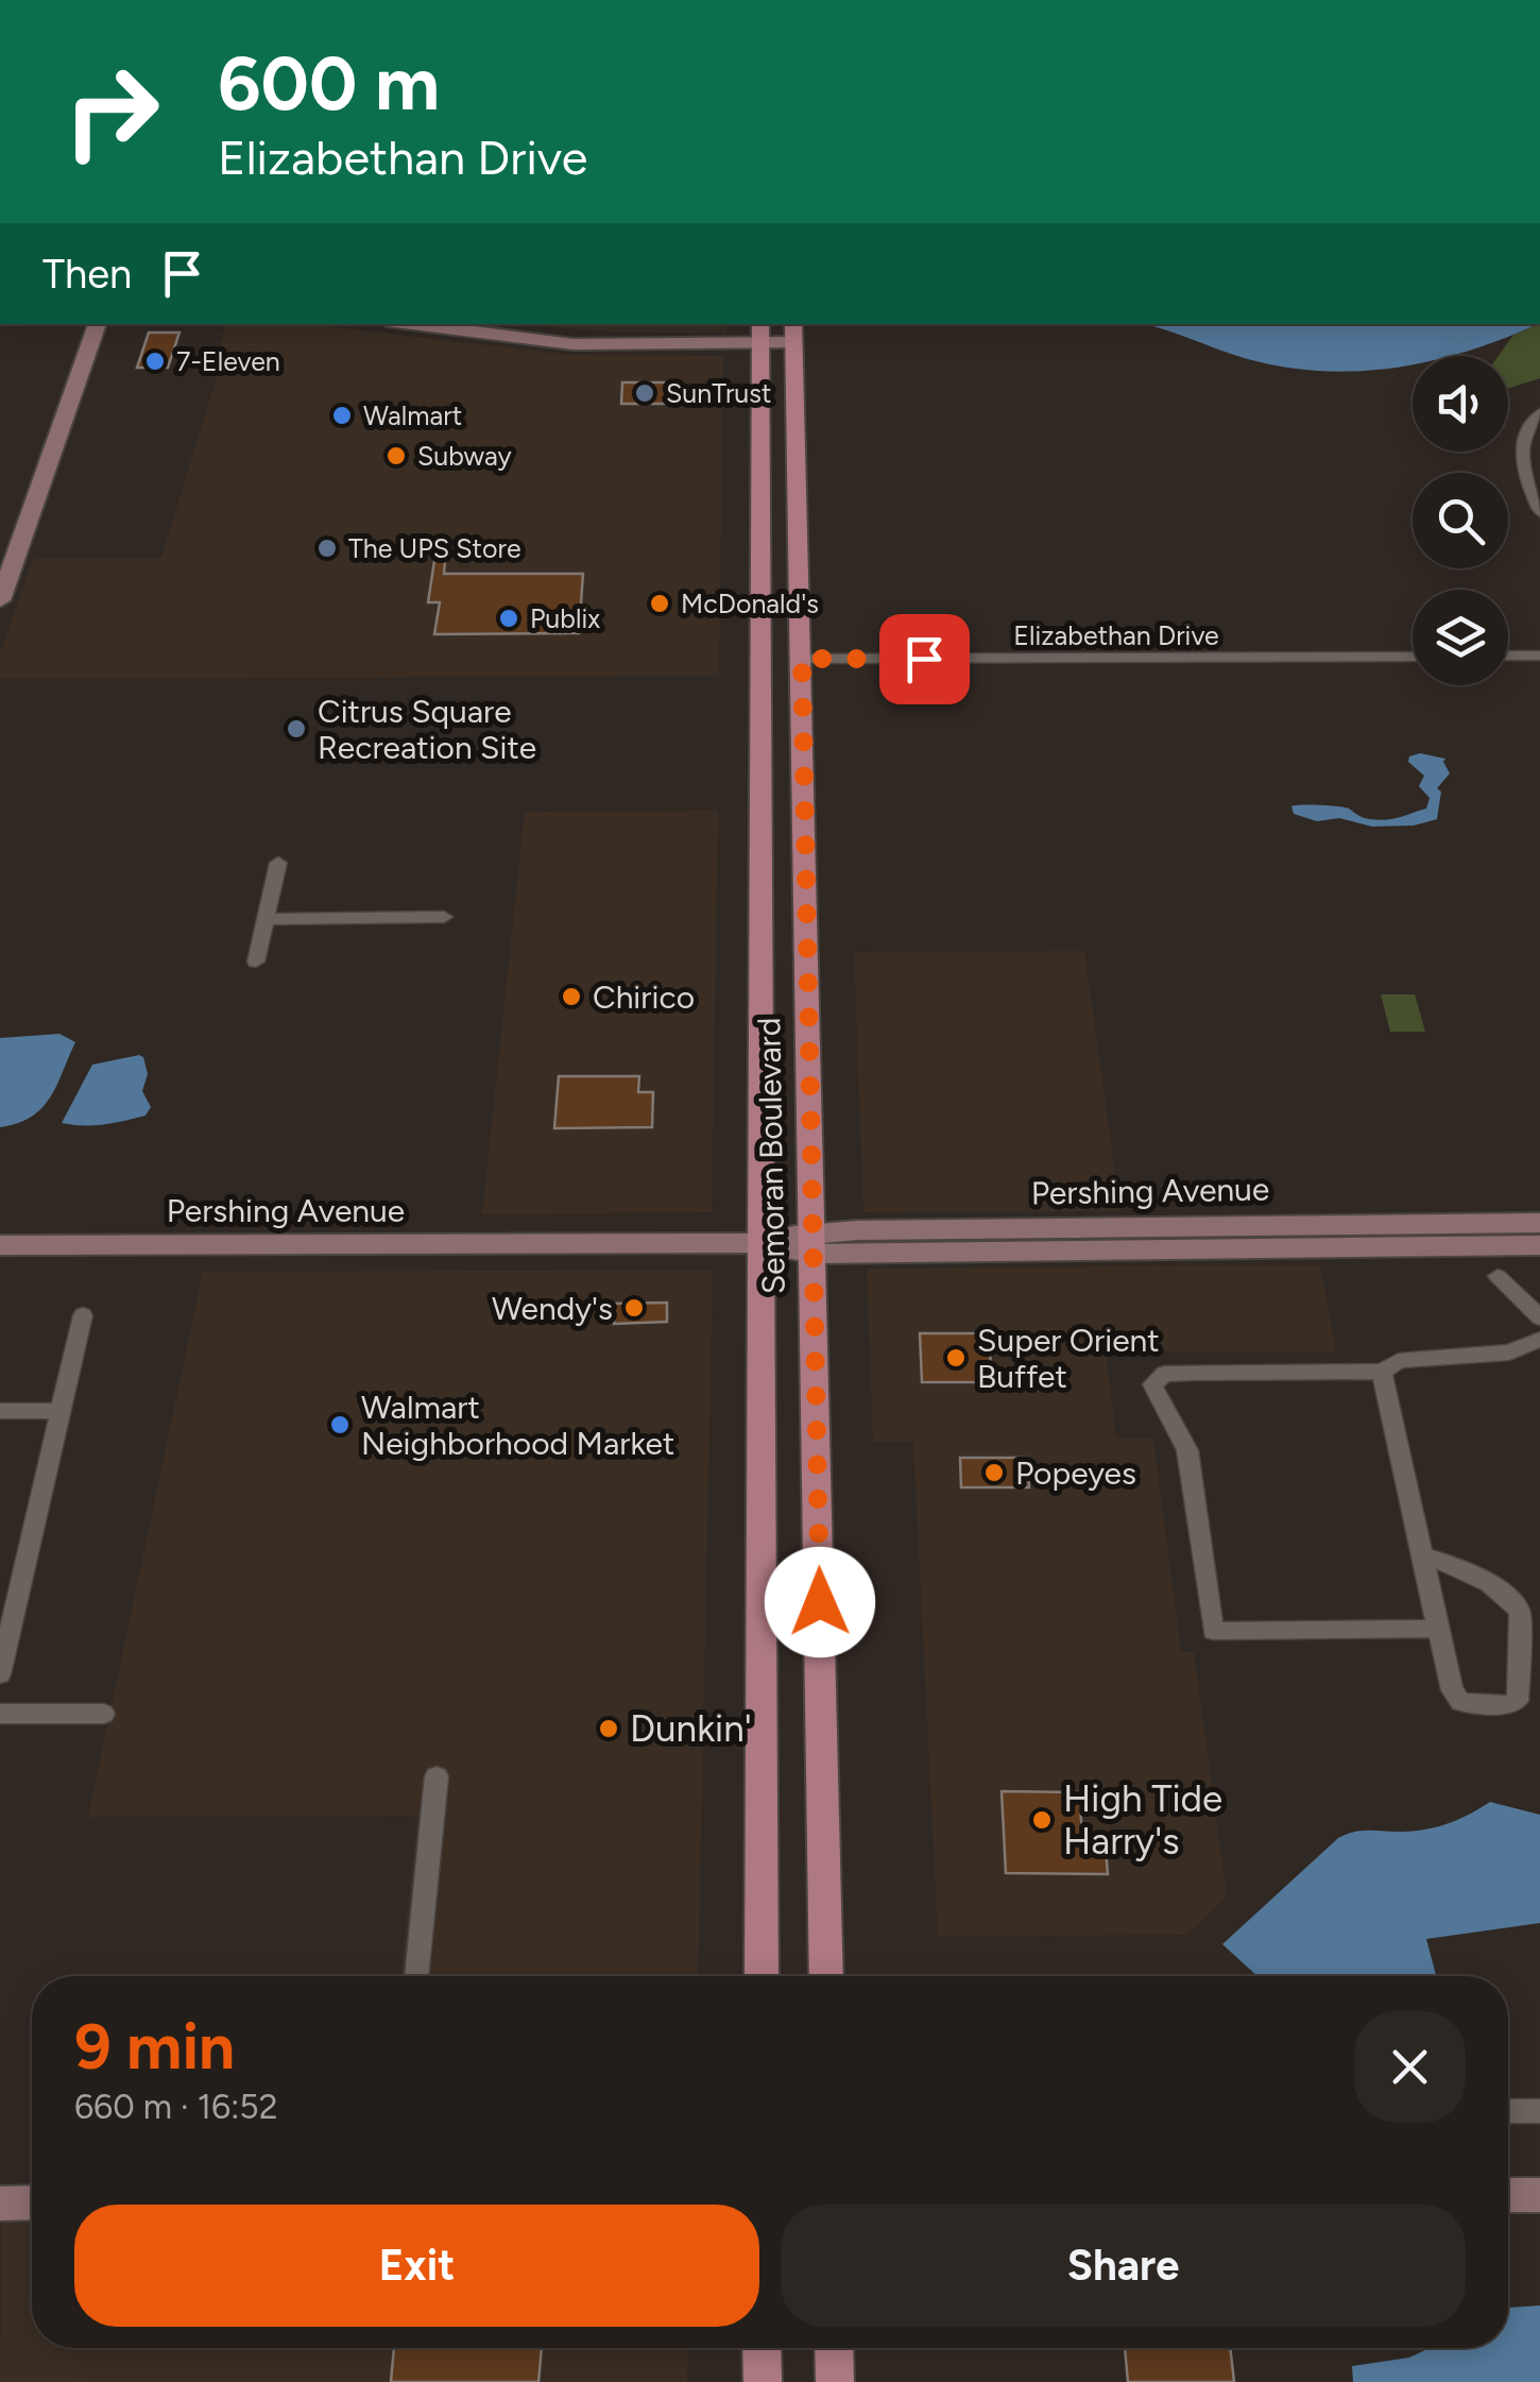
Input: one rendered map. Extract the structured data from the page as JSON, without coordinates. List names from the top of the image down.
{
  "streets": {
    "main road": ["Semoran Boulevard"],
    "street": ["Elizabethan Drive", "Pershing Avenue"]
  },
  "crossings": [
    ["Elizabethan Drive", "Semoran Boulevard"],
    ["Semoran Boulevard", "Pershing Avenue"]
  ],
  "places": [
    "7-Eleven",
    "SunTrust",
    "Walmart",
    "Subway",
    "The UPS Store",
    "McDonald's",
    "Publix",
    "Citrus Square Recreation Site",
    "Chirico",
    "Wendy's",
    "Super Orient Buffet",
    "Walmart Neighborhood Market",
    "Popeyes",
    "Dunkin'",
    "High Tide Harry's"
  ],
  "page": {
    "turn": ["600 m", "Elizabethan Drive"],
    "then": "Then",
    "heading": ["9 min", "660 m · 16:52"],
    "buttons": ["Exit", "Share"]
  }
}
